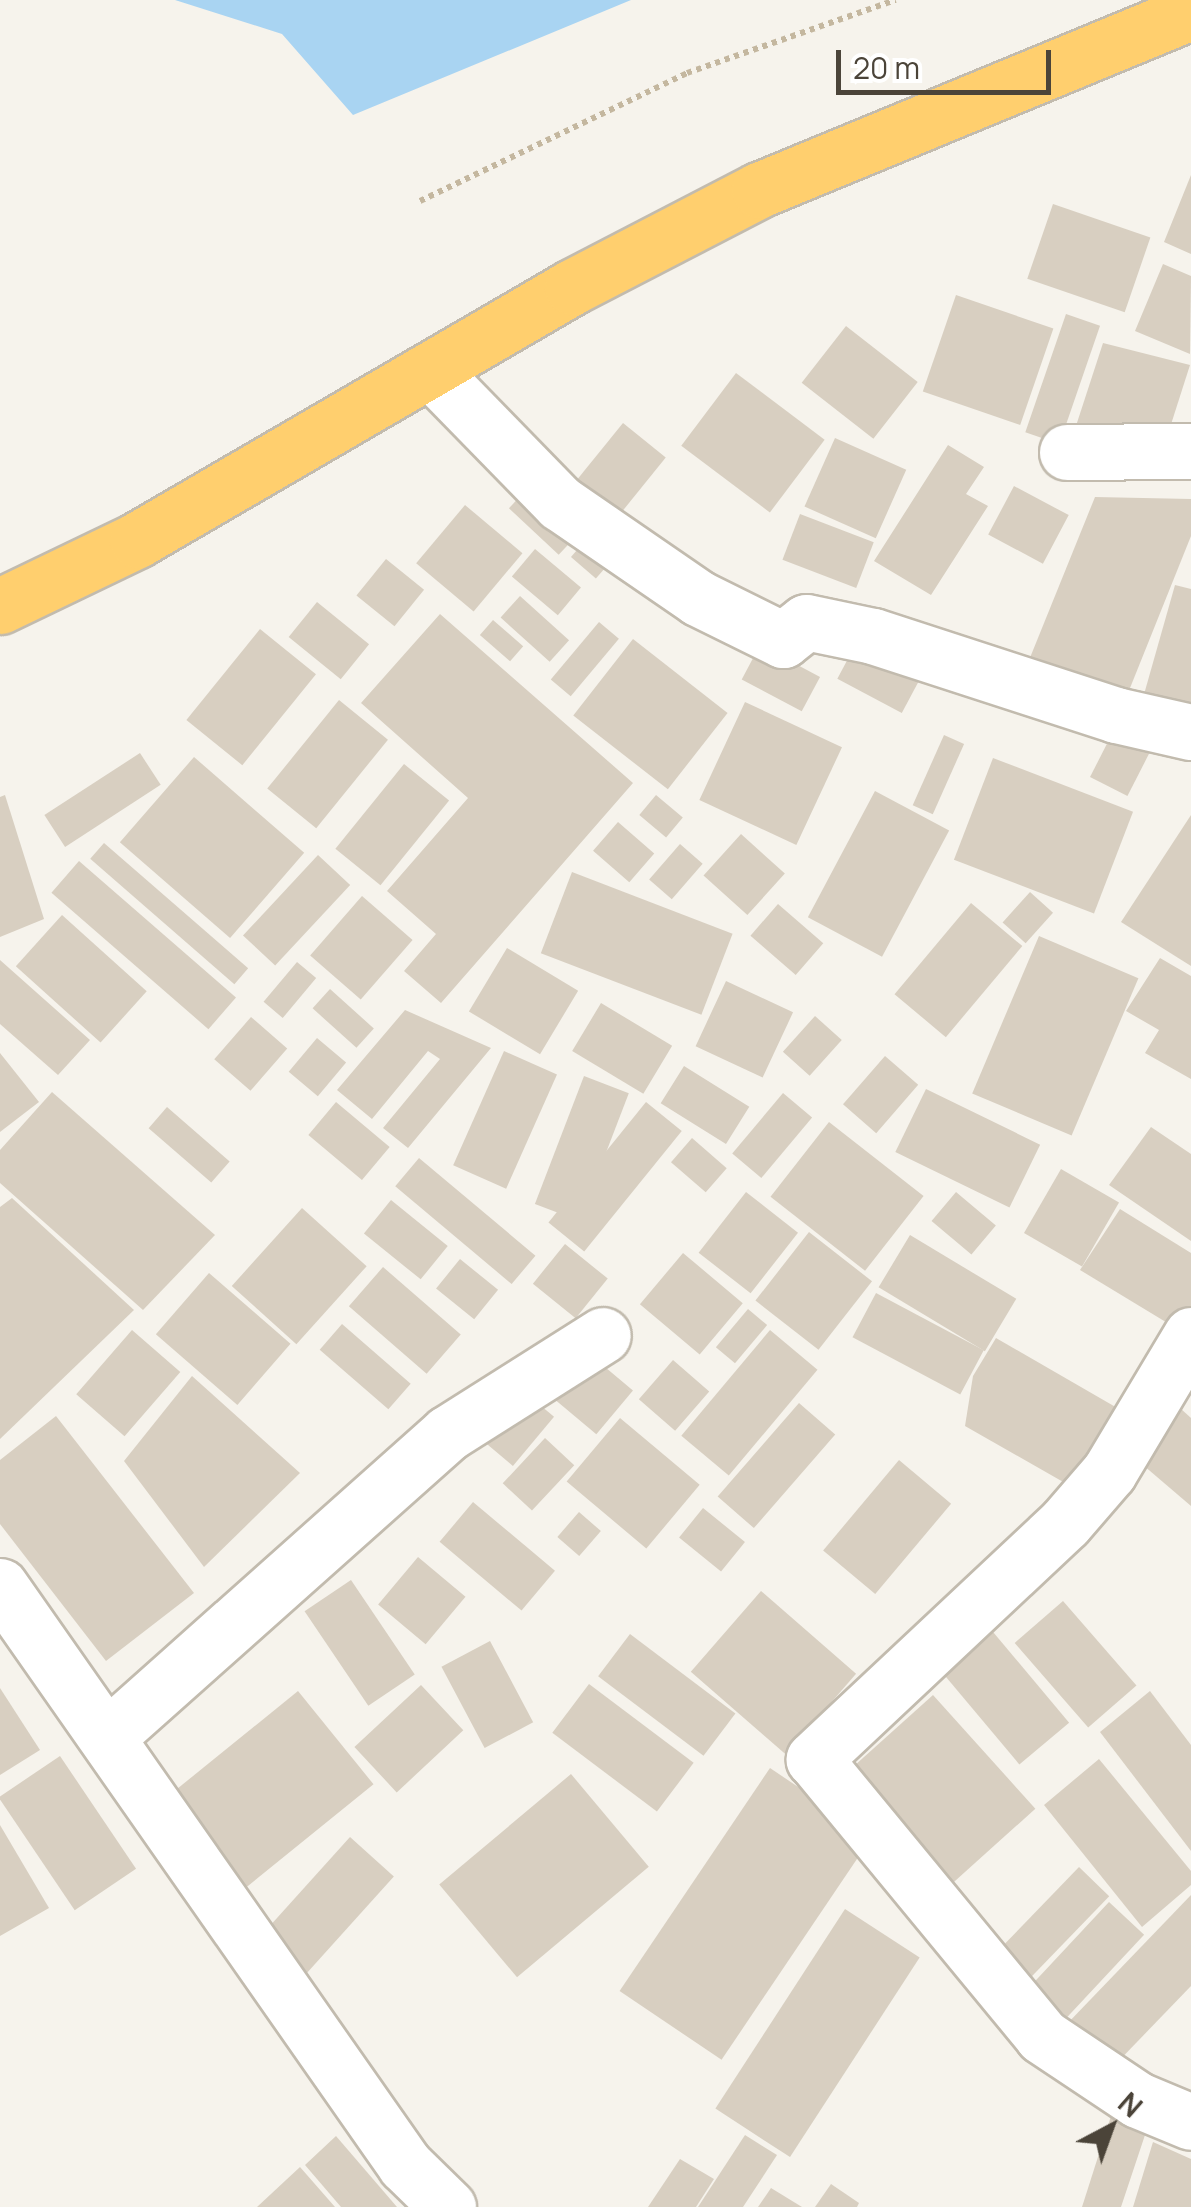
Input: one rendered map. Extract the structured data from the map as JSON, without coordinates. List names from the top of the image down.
{
  "scale_bar": "20 m",
  "north": "top right"
}
